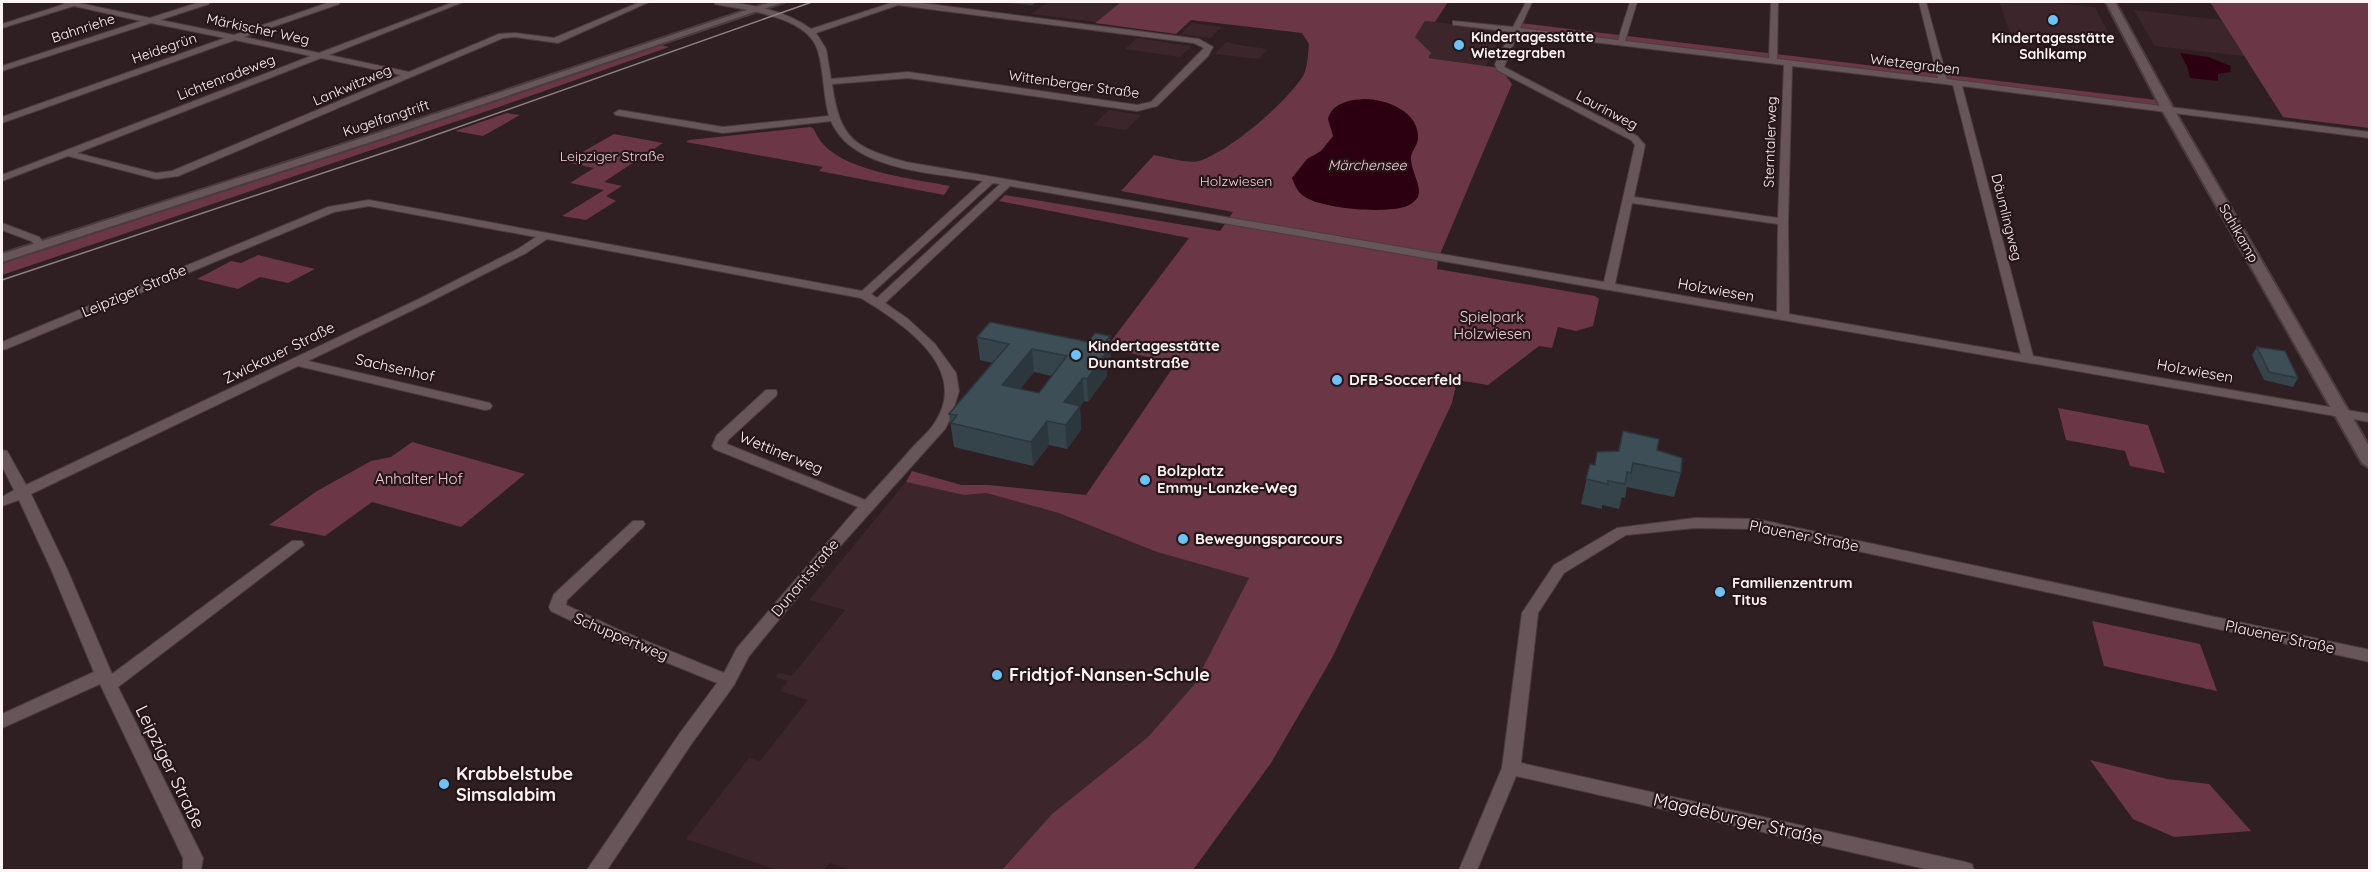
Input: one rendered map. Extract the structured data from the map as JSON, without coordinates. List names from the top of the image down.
{
  "streets": {
    "street": [
      "Bahnriehe",
      "Märkischer Weg",
      "Heidegrün",
      "Wietzegraben",
      "Lichtenradeweg",
      "Wittenberger Straße",
      "Lankwitzweg",
      "Laurinweg",
      "Kugelfangtrift",
      "Sterntalerweg",
      "Däumlingweg",
      "Sahlkamp",
      "Holzwiesen",
      "Leipziger Straße",
      "Zwickauer Straße",
      "Sachsenhof",
      "Wettinerweg",
      "Plauener Straße",
      "Dunantstraße",
      "Schuppertweg",
      "Magdeburger Straße"
    ]
  },
  "crossings": [
    ["Bahnriehe", "Märkischer Weg"],
    ["Märkischer Weg", "Heidegrün"],
    ["Märkischer Weg", "Lichtenradeweg"],
    ["Märkischer Weg", "Lankwitzweg"],
    ["Wietzegraben", "Laurinweg"],
    ["Wietzegraben", "Sterntalerweg"],
    ["Wietzegraben", "Däumlingweg"],
    ["Wietzegraben", "Sahlkamp"],
    ["Lichtenradeweg", "Lankwitzweg"],
    ["Wittenberger Straße", "Holzwiesen"],
    ["Laurinweg", "Holzwiesen"],
    ["Sterntalerweg", "Holzwiesen"],
    ["Däumlingweg", "Holzwiesen"],
    ["Sahlkamp", "Holzwiesen"],
    ["Leipziger Straße", "Zwickauer Straße"],
    ["Leipziger Straße", "Dunantstraße"],
    ["Zwickauer Straße", "Sachsenhof"],
    ["Wettinerweg", "Dunantstraße"],
    ["Plauener Straße", "Magdeburger Straße"],
    ["Dunantstraße", "Schuppertweg"]
  ],
  "water": ["Märchensee"],
  "parks": [
    "Leipziger Straße",
    "Holzwiesen",
    "Spielpark Holzwiesen",
    "Anhalter Hof"
  ],
  "places": [
    "Kindertagesstätte Sahlkamp",
    "Kindertagesstätte Wietzegraben",
    "Kindertagesstätte Dunantstraße",
    "DFB-Soccerfeld",
    "Bolzplatz Emmy-Lanzke-Weg",
    "Bewegungsparcours",
    "Familienzentrum Titus",
    "Fridtjof-Nansen-Schule",
    "Krabbelstube Simsalabim"
  ]
}
